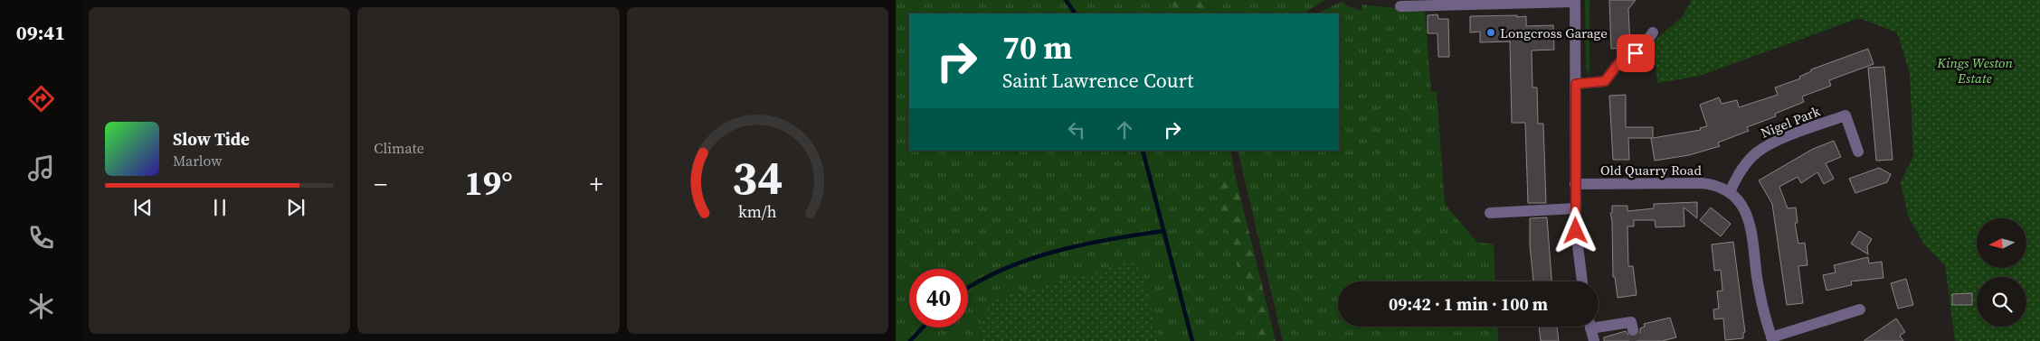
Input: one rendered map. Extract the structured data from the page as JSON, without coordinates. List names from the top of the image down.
{
  "streets": {
    "street": ["Nigel Park", "Old Quarry Road"]
  },
  "crossings": [
    ["Nigel Park", "Old Quarry Road"]
  ],
  "parks": ["Kings Weston Estate"],
  "places": ["Longcross Garage"],
  "north": "left",
  "page": {
    "tabs": "09:41",
    "tile": "Climate",
    "turn": ["70 m", "Saint Lawrence Court"],
    "song": ["Slow Tide", "Marlow"],
    "heat": ["−", "19°", "+"],
    "limit": "40",
    "trip": "09:42 · 1 min · 100 m",
    "gauge": ["34", "km/h"]
  }
}
